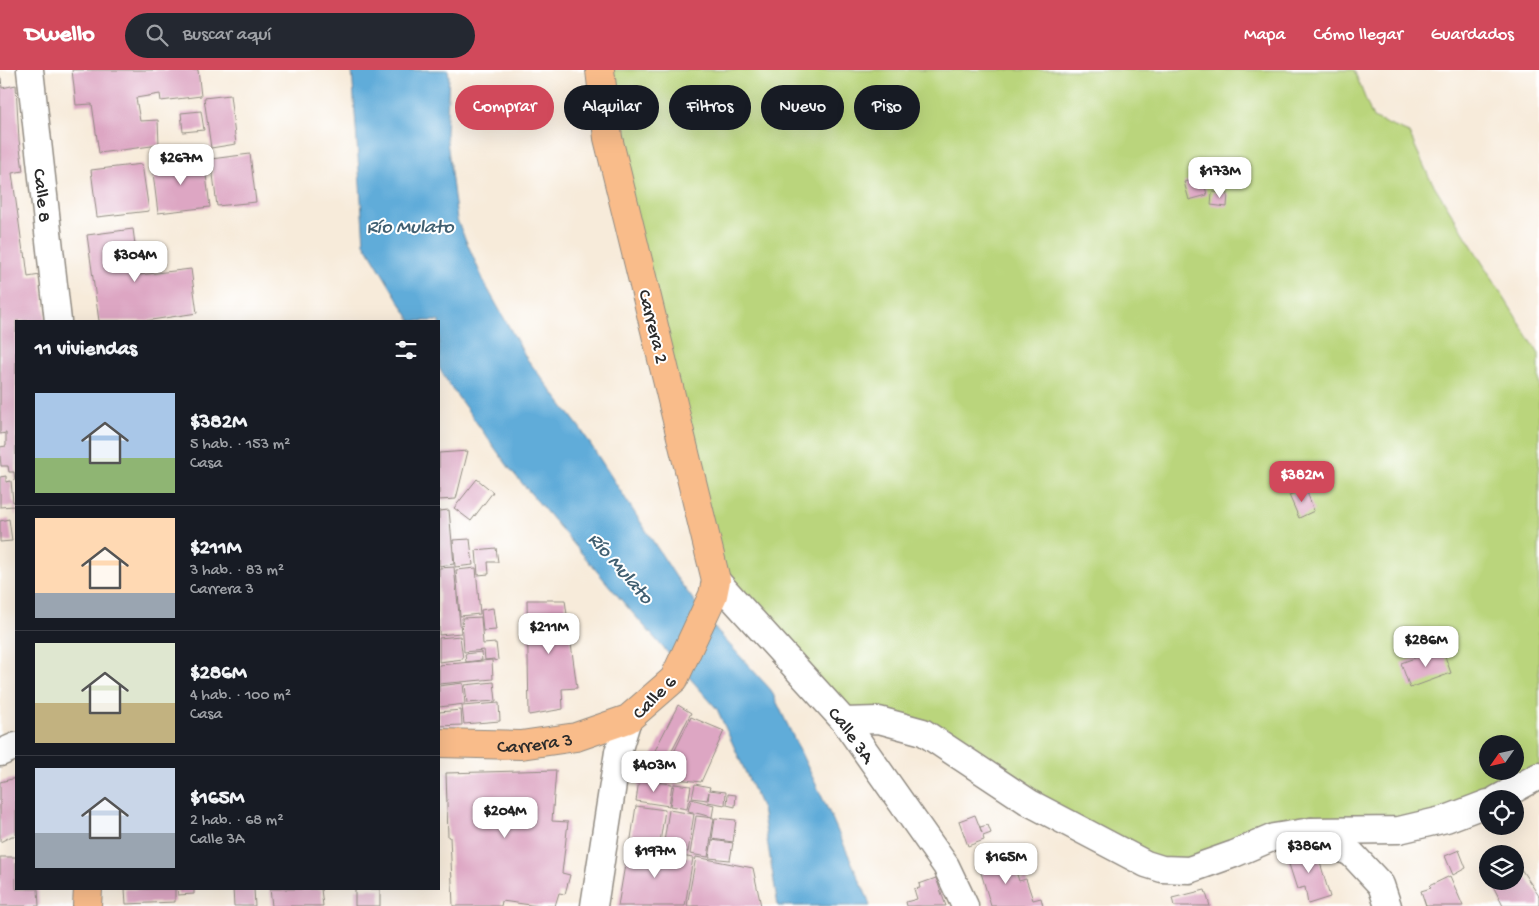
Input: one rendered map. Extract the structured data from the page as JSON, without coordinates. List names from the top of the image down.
{
  "streets": {
    "main road": ["Carrera 2", "Calle 6", "Carrera 3"],
    "street": ["Calle 8", "Calle 3A"]
  },
  "crossings": [
    ["Carrera 2", "Calle 6"],
    ["Carrera 2", "Calle 3A"],
    ["Calle 6", "Calle 3A"],
    ["Calle 6", "Carrera 3"]
  ],
  "water": ["Río Mulato"],
  "north": "bottom left",
  "page": {
    "header": "Dwello",
    "search": "Buscar aquí",
    "nav": ["Mapa", "Cómo llegar", "Guardados"],
    "chip": [
      "Comprar",
      "Alquilar",
      "Filtros",
      "Nuevo",
      "Piso"
    ],
    "price": [
      "$267M",
      "$173M",
      "$304M",
      "$382M",
      "$211M",
      "$286M",
      "$403M",
      "$204M",
      "$386M",
      "$197M",
      "$165M"
    ],
    "heading": "11 viviendas",
    "list": [
      {
        "name": "$382M",
        "note": "5 hab. · 153 m² · Casa"
      },
      {
        "name": "$211M",
        "note": "3 hab. · 83 m² · Carrera 3"
      },
      {
        "name": "$286M",
        "note": "4 hab. · 100 m² · Casa"
      },
      {
        "name": "$165M",
        "note": "2 hab. · 68 m² · Calle 3A"
      }
    ]
  }
}
